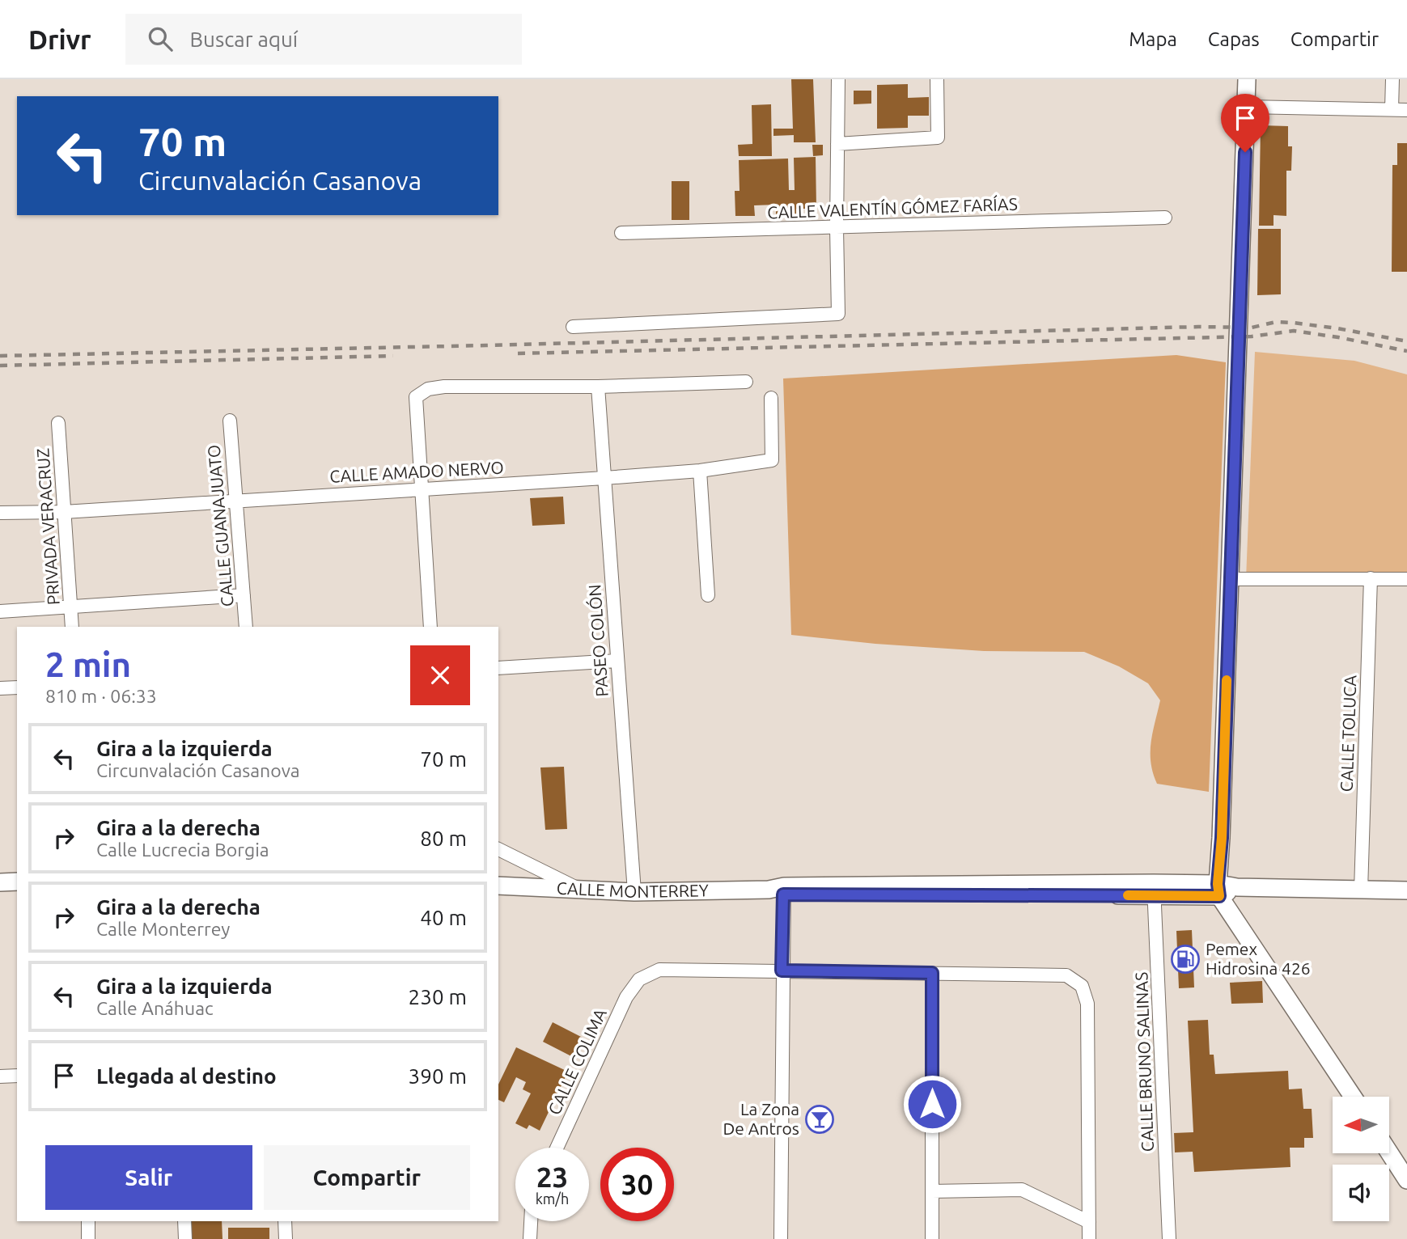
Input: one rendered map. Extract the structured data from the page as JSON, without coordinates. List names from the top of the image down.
{
  "streets": {
    "street": [
      "CALLE VALENTÍN GÓMEZ FARÍAS",
      "CALLE AMADO NERVO",
      "CALLE GUANAJUATO",
      "PRIVADA VERACRUZ",
      "PASEO COLÓN",
      "CALLE TOLUCA",
      "CALLE MONTERREY",
      "CALLE COLIMA",
      "CALLE BRUNO SALINAS"
    ]
  },
  "crossings": [
    ["CALLE AMADO NERVO", "CALLE GUANAJUATO"],
    ["CALLE AMADO NERVO", "PRIVADA VERACRUZ"],
    ["CALLE AMADO NERVO", "PASEO COLÓN"],
    ["PASEO COLÓN", "CALLE MONTERREY"],
    ["CALLE TOLUCA", "CALLE MONTERREY"],
    ["CALLE MONTERREY", "CALLE BRUNO SALINAS"]
  ],
  "places": {
    "fuel station": ["Pemex Hidrosina 426"],
    "bar": ["La Zona De Antros"]
  },
  "north": "left",
  "page": {
    "header": "Drivr",
    "search": "Buscar aquí",
    "nav": ["Mapa", "Capas", "Compartir"],
    "turn": ["70 m", "Circunvalación Casanova"],
    "heading": ["2 min", "810 m · 06:33"],
    "list": [
      {
        "name": "Gira a la izquierda",
        "note": "Circunvalación Casanova",
        "value": "70 m"
      },
      {
        "name": "Gira a la derecha",
        "note": "Calle Lucrecia Borgia",
        "value": "80 m"
      },
      {
        "name": "Gira a la derecha",
        "note": "Calle Monterrey",
        "value": "40 m"
      },
      {
        "name": "Gira a la izquierda",
        "note": "Calle Anáhuac",
        "value": "230 m"
      },
      {
        "name": "Llegada al destino",
        "value": "390 m"
      }
    ],
    "buttons": ["Salir", "Compartir"],
    "speed": "23 km/h",
    "limit": "30"
  }
}
